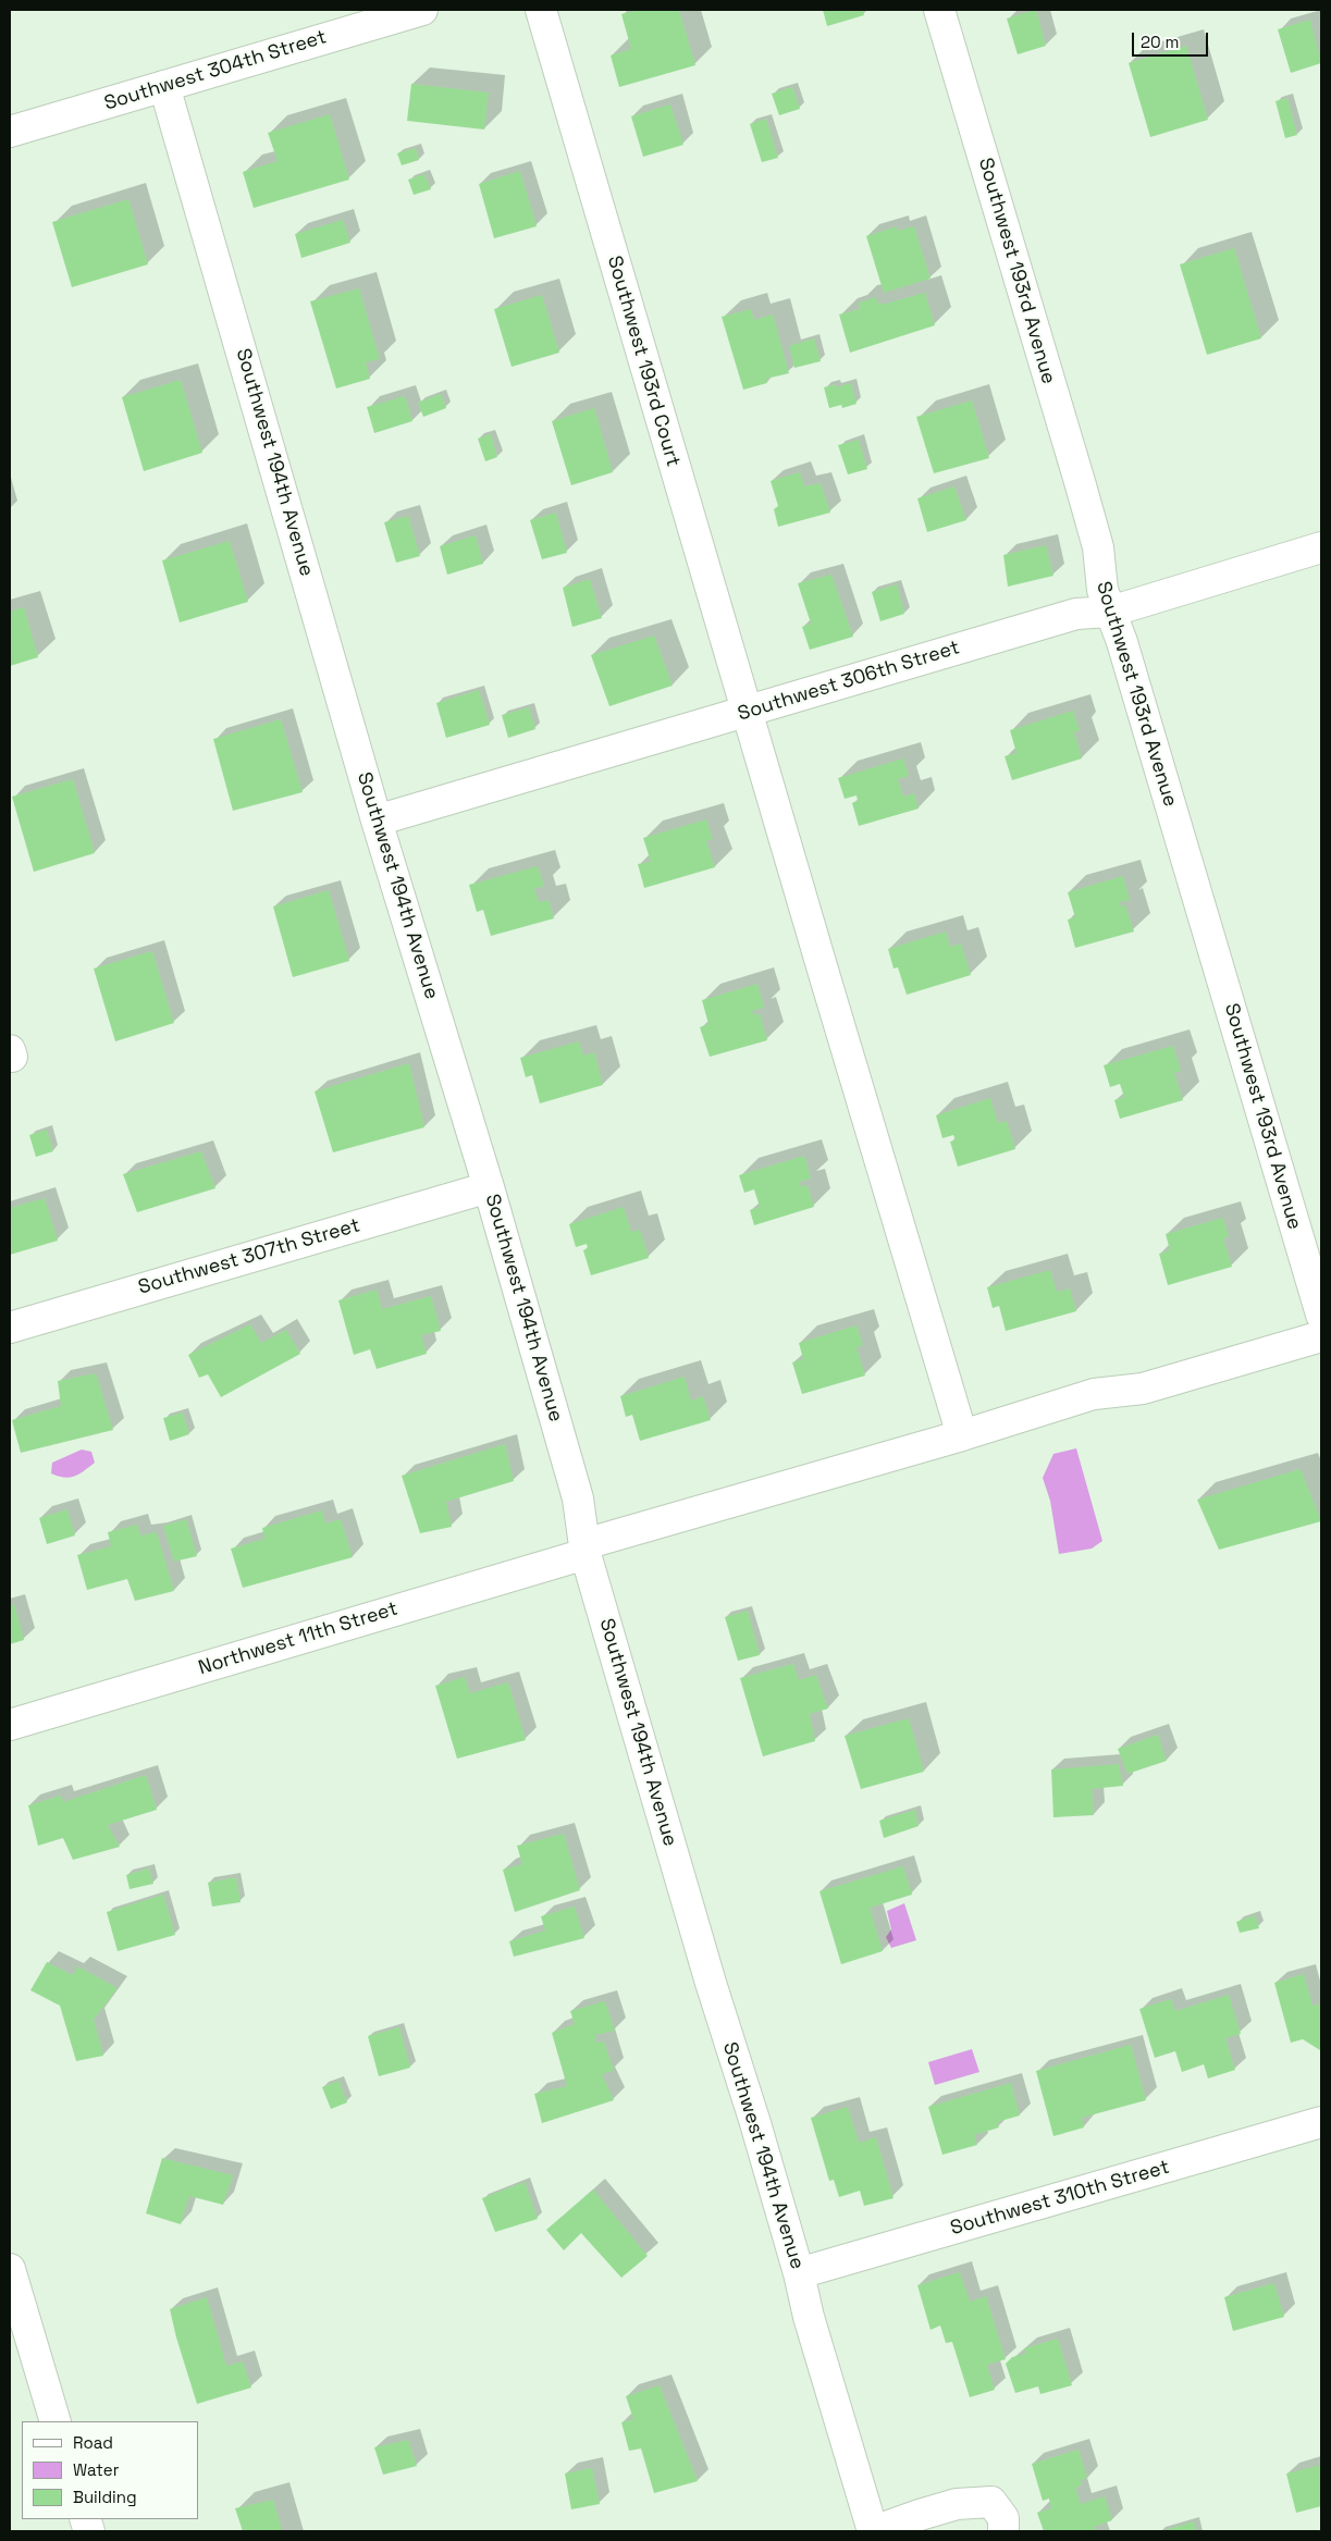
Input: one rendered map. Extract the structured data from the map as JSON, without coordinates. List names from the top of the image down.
{
  "streets": {
    "street": [
      "Southwest 304th Street",
      "Southwest 193rd Avenue",
      "Southwest 193rd Court",
      "Southwest 194th Avenue",
      "Southwest 306th Street",
      "Southwest 307th Street",
      "Northwest 11th Street",
      "Southwest 310th Street"
    ]
  },
  "crossings": [
    ["Southwest 304th Street", "Southwest 194th Avenue"],
    ["Southwest 193rd Avenue", "Southwest 306th Street"],
    ["Southwest 193rd Court", "Southwest 306th Street"],
    ["Southwest 193rd Court", "Northwest 11th Street"],
    ["Southwest 194th Avenue", "Southwest 306th Street"],
    ["Southwest 194th Avenue", "Southwest 307th Street"],
    ["Southwest 194th Avenue", "Northwest 11th Street"],
    ["Southwest 194th Avenue", "Southwest 310th Street"]
  ],
  "legend": ["Road", "Water", "Building"],
  "scale_bar": "20 m"
}
